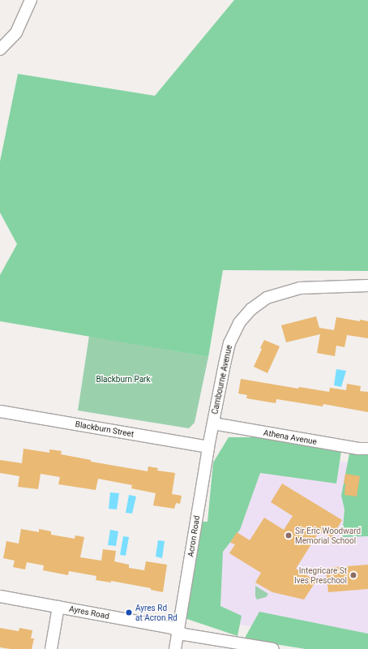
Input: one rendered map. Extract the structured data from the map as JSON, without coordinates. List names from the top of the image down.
{
  "streets": {
    "street": [
      "Cambourne Avenue",
      "Blackburn Street",
      "Athena Avenue",
      "Acron Road",
      "Ayres Road"
    ]
  },
  "crossings": [
    ["Cambourne Avenue", "Athena Avenue"],
    ["Cambourne Avenue", "Acron Road"],
    ["Blackburn Street", "Acron Road"],
    ["Athena Avenue", "Acron Road"],
    ["Acron Road", "Ayres Road"]
  ],
  "parks": ["Blackburn Park"],
  "places": ["Sir Eric Woodward Memorial School", "Integricare St Ives Preschool", "Ayres Rd at Acron Rd"]
}
